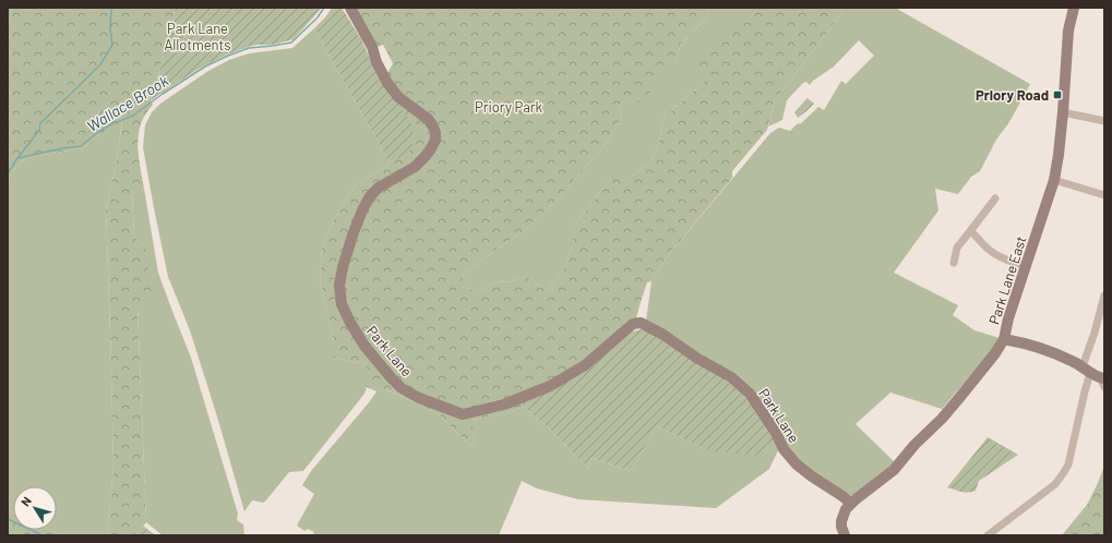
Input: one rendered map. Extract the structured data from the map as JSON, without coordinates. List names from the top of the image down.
{
  "streets": {
    "street": ["Park Lane East", "Park Lane"]
  },
  "crossings": [
    ["Park Lane East", "Park Lane"]
  ],
  "water": ["Wallace Brook"],
  "parks": ["Park Lane Allotments", "Priory Park"],
  "places": {
    "transit": ["Priory Road"]
  },
  "north": "top left"
}
